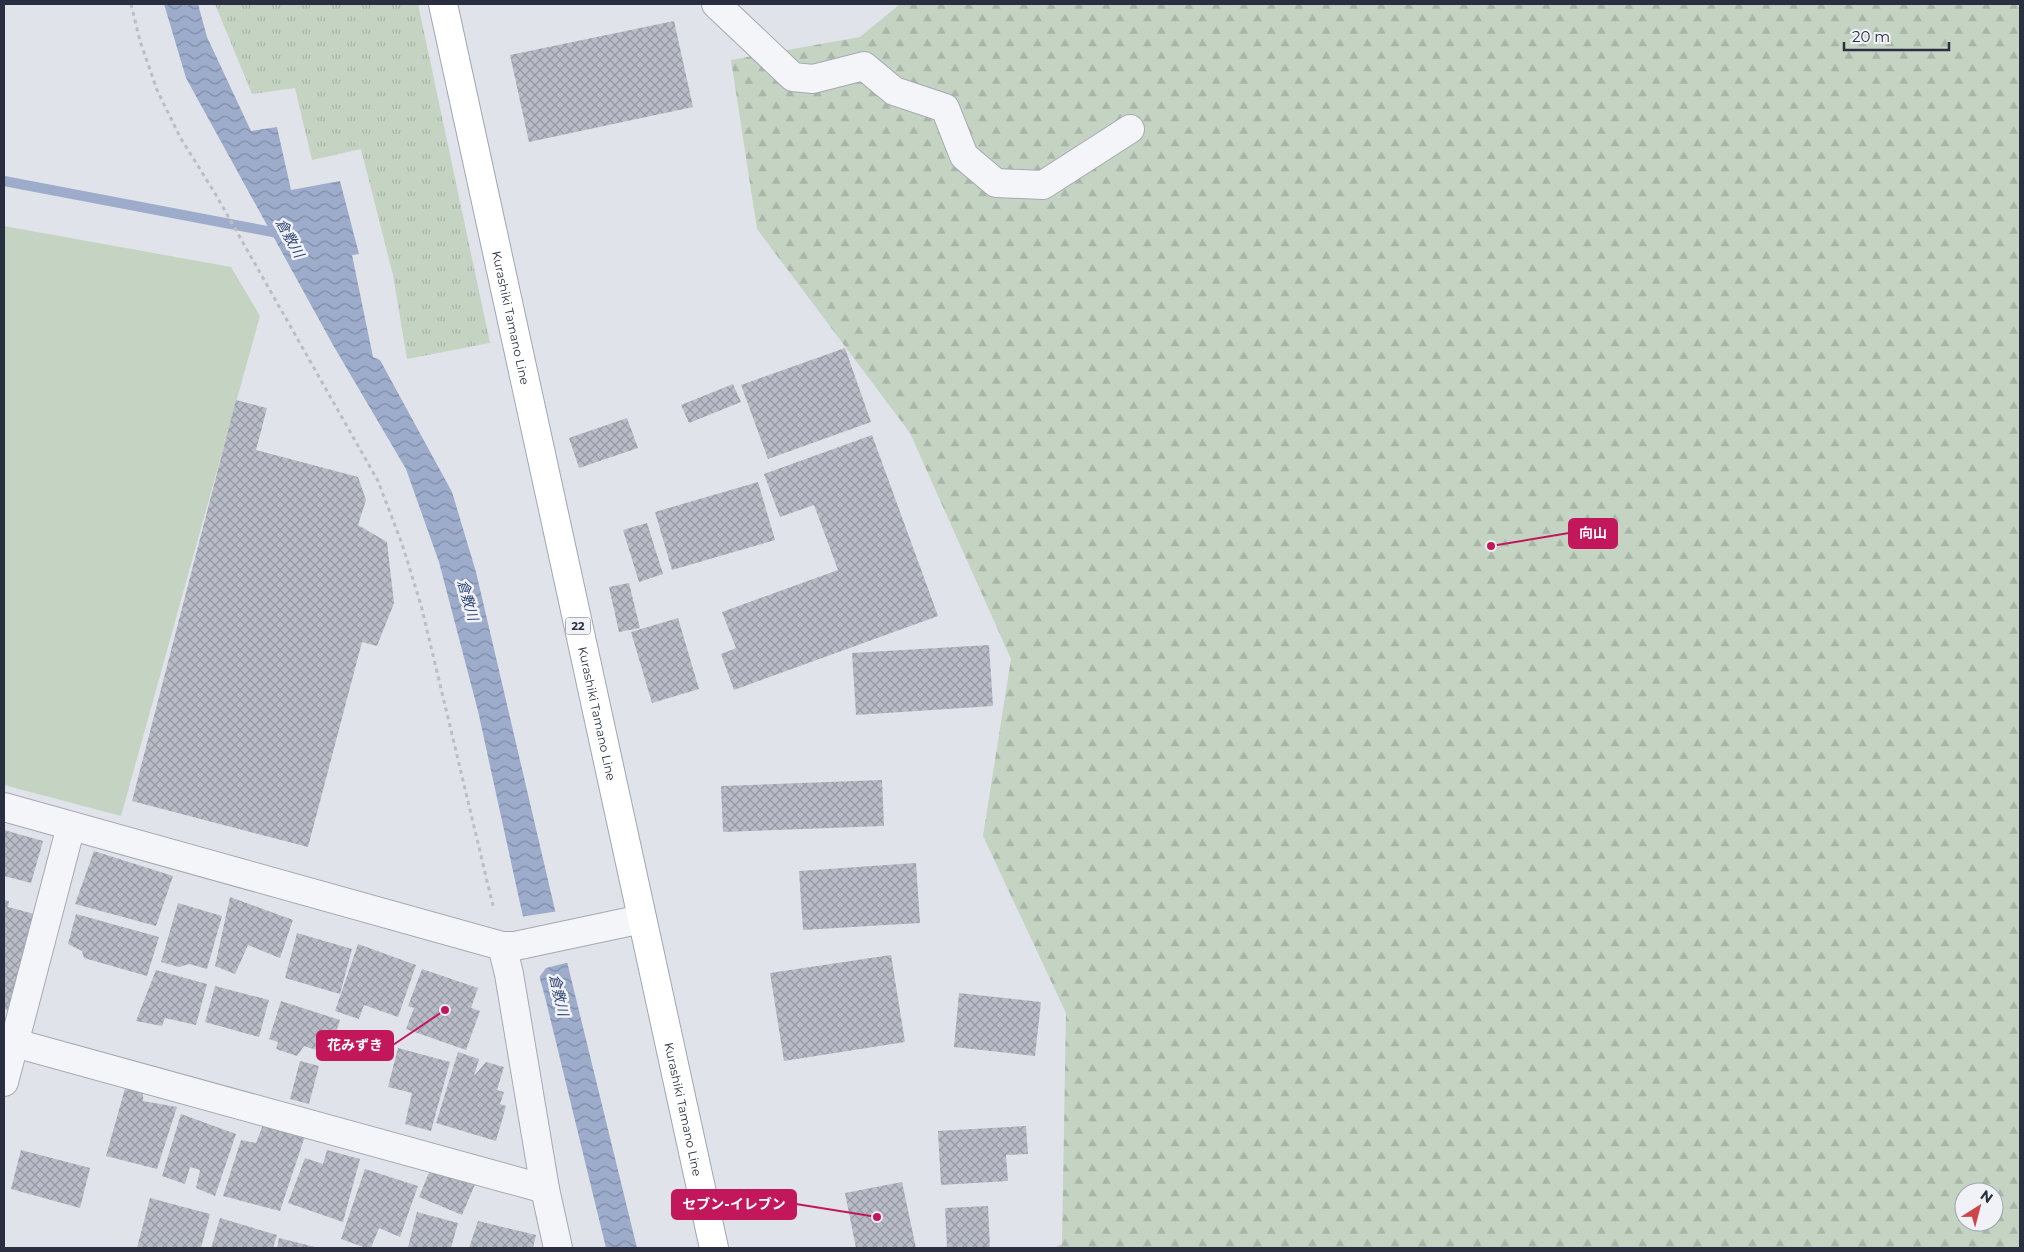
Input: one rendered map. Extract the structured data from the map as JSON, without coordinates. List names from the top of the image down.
{
  "streets": {
    "main road": ["Kurashiki Tamano Line", "22"]
  },
  "water": ["倉敷川"],
  "places": ["向山", "花みずき", "セブン-イレブン"],
  "scale_bar": "20 m",
  "north": "top right"
}
